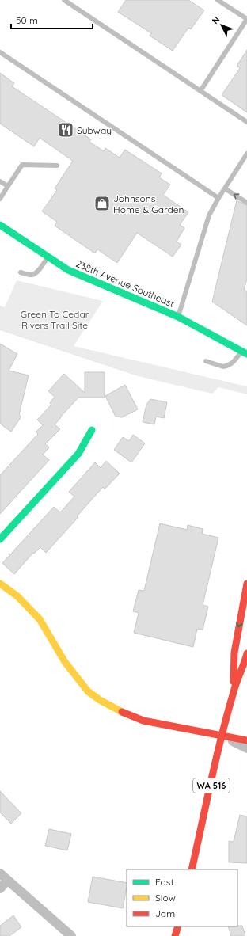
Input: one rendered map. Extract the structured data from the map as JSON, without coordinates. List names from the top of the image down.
{
  "streets": {
    "street": ["238th Avenue Southeast", "WA 516"]
  },
  "parks": ["Green To Cedar Rivers Trail Site"],
  "places": {
    "restaurant": ["Subway"],
    "shop": ["Johnsons Home & Garden"]
  },
  "legend": ["Fast", "Slow", "Jam"],
  "scale_bar": "50 m",
  "north": "top left"
}
